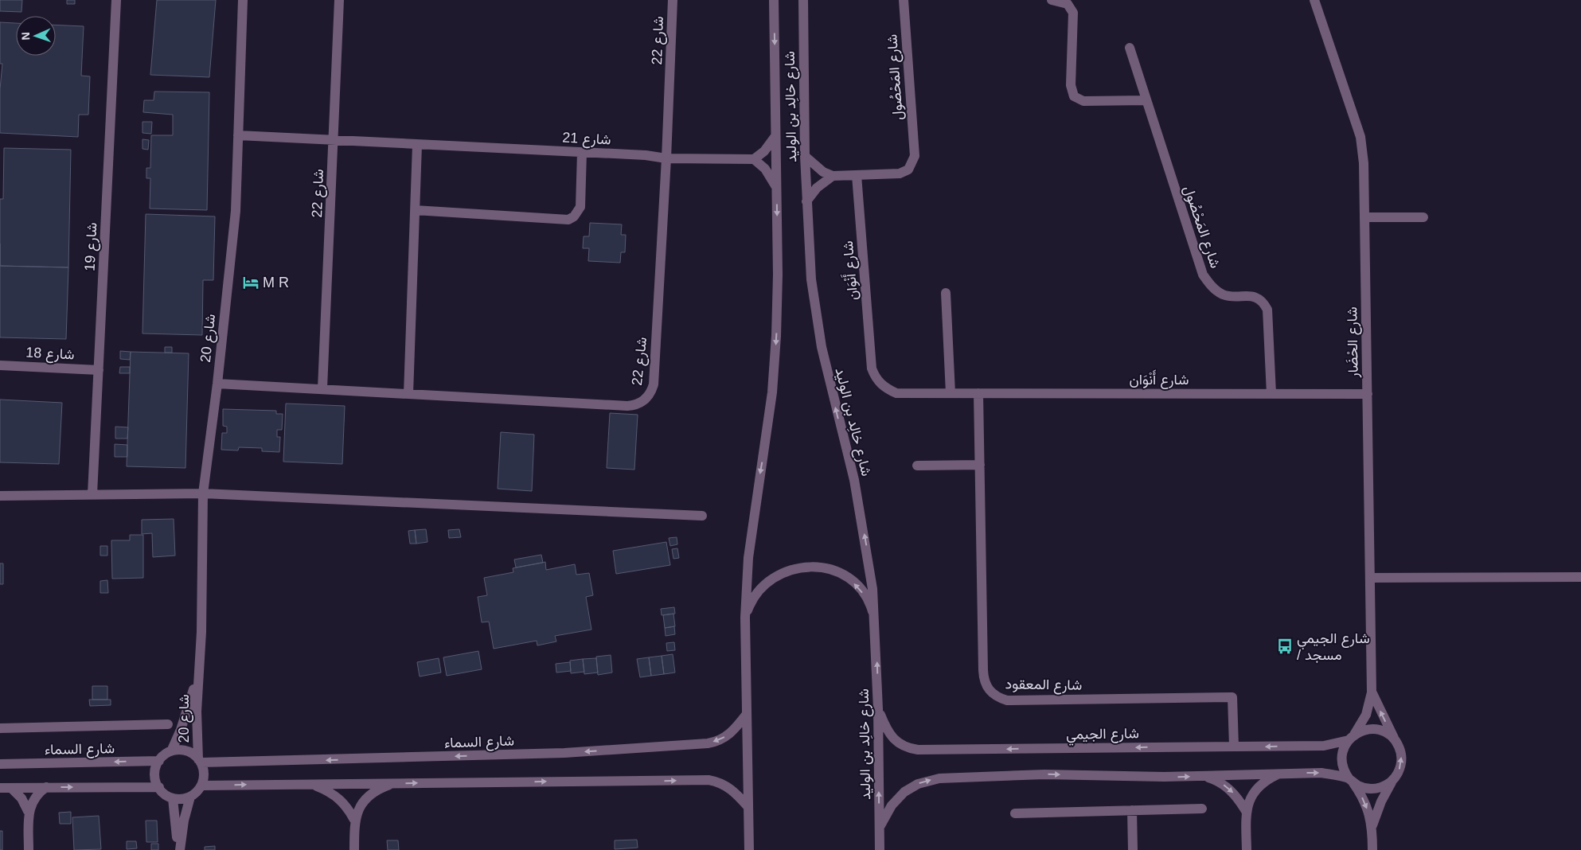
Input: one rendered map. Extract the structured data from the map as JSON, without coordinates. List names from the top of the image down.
{
  "streets": {
    "street": [
      "شارع 22",
      "شارع المَحْصُول",
      "شارع خالِد بن الوليد",
      "شارع 21",
      "شارع 19",
      "شارع أَنْوَان",
      "شارع 20",
      "شارع الحْضَار",
      "شارع 18",
      "شارع المعقود",
      "شارع الجيمي",
      "شارع السماء"
    ]
  },
  "crossings": [
    ["شارع 22", "شارع 21"],
    ["شارع 22", "شارع 20"],
    ["شارع المَحْصُول", "شارع أَنْوَان"],
    ["شارع خالِد بن الوليد", "شارع الجيمي"],
    ["شارع خالِد بن الوليد", "شارع السماء"],
    ["شارع 21", "شارع 20"],
    ["شارع 19", "شارع 18"],
    ["شارع أَنْوَان", "شارع الحْضَار"],
    ["شارع أَنْوَان", "شارع المعقود"],
    ["شارع 20", "شارع السماء"],
    ["شارع الحْضَار", "شارع الجيمي"],
    ["شارع المعقود", "شارع الجيمي"]
  ],
  "places": {
    "hotel": ["M R"],
    "bus stop": ["شارع الجيمي / مسجد"]
  },
  "north": "left"
}
